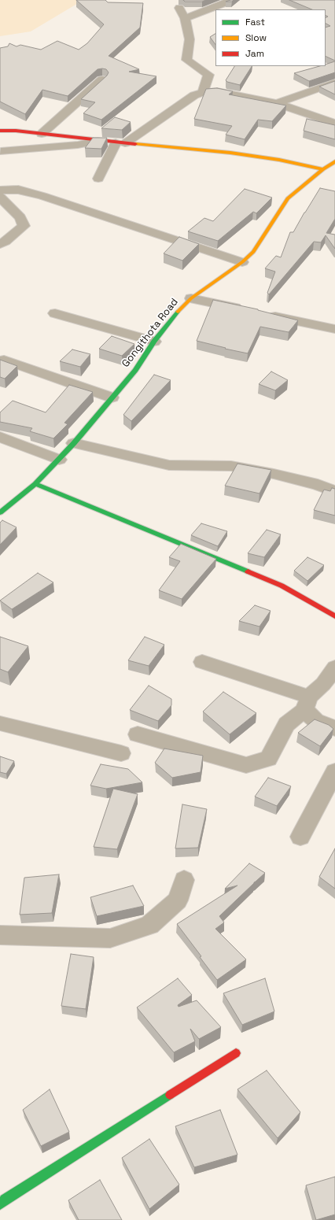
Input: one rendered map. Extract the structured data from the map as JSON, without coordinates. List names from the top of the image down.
{
  "streets": {
    "street": ["Gongithota Road"]
  },
  "legend": ["Fast", "Slow", "Jam"]
}
